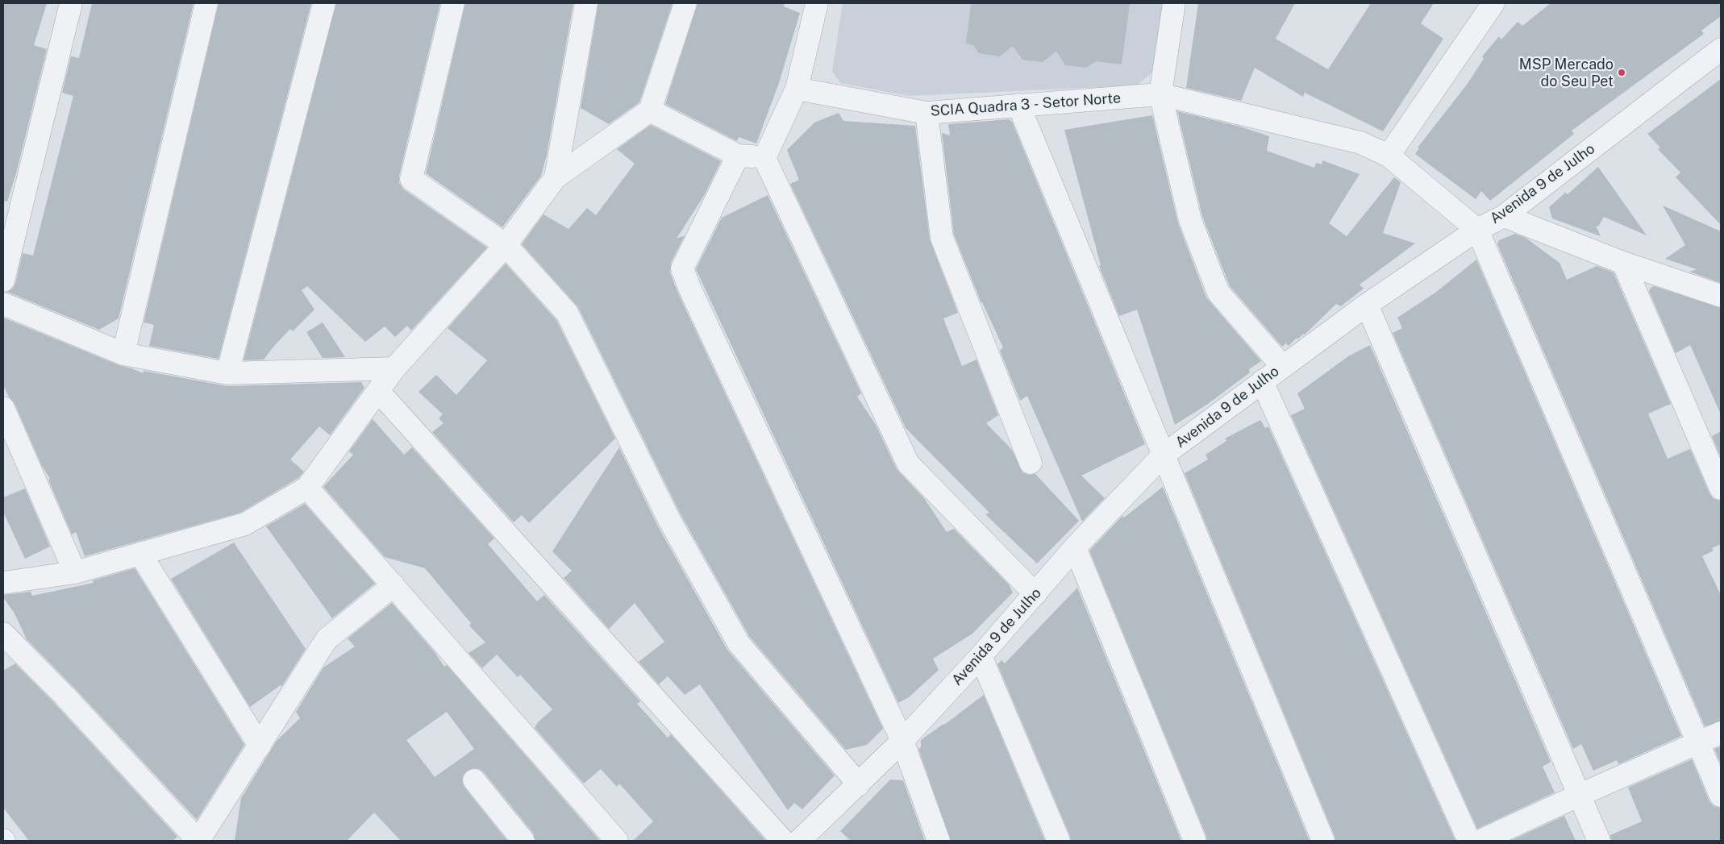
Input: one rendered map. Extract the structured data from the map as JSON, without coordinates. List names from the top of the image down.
{
  "streets": {
    "street": ["SCIA Quadra 3 - Setor Norte", "Avenida 9 de Julho"]
  },
  "crossings": [
    ["SCIA Quadra 3 - Setor Norte", "Avenida 9 de Julho"]
  ],
  "places": ["MSP Mercado do Seu Pet"]
}
